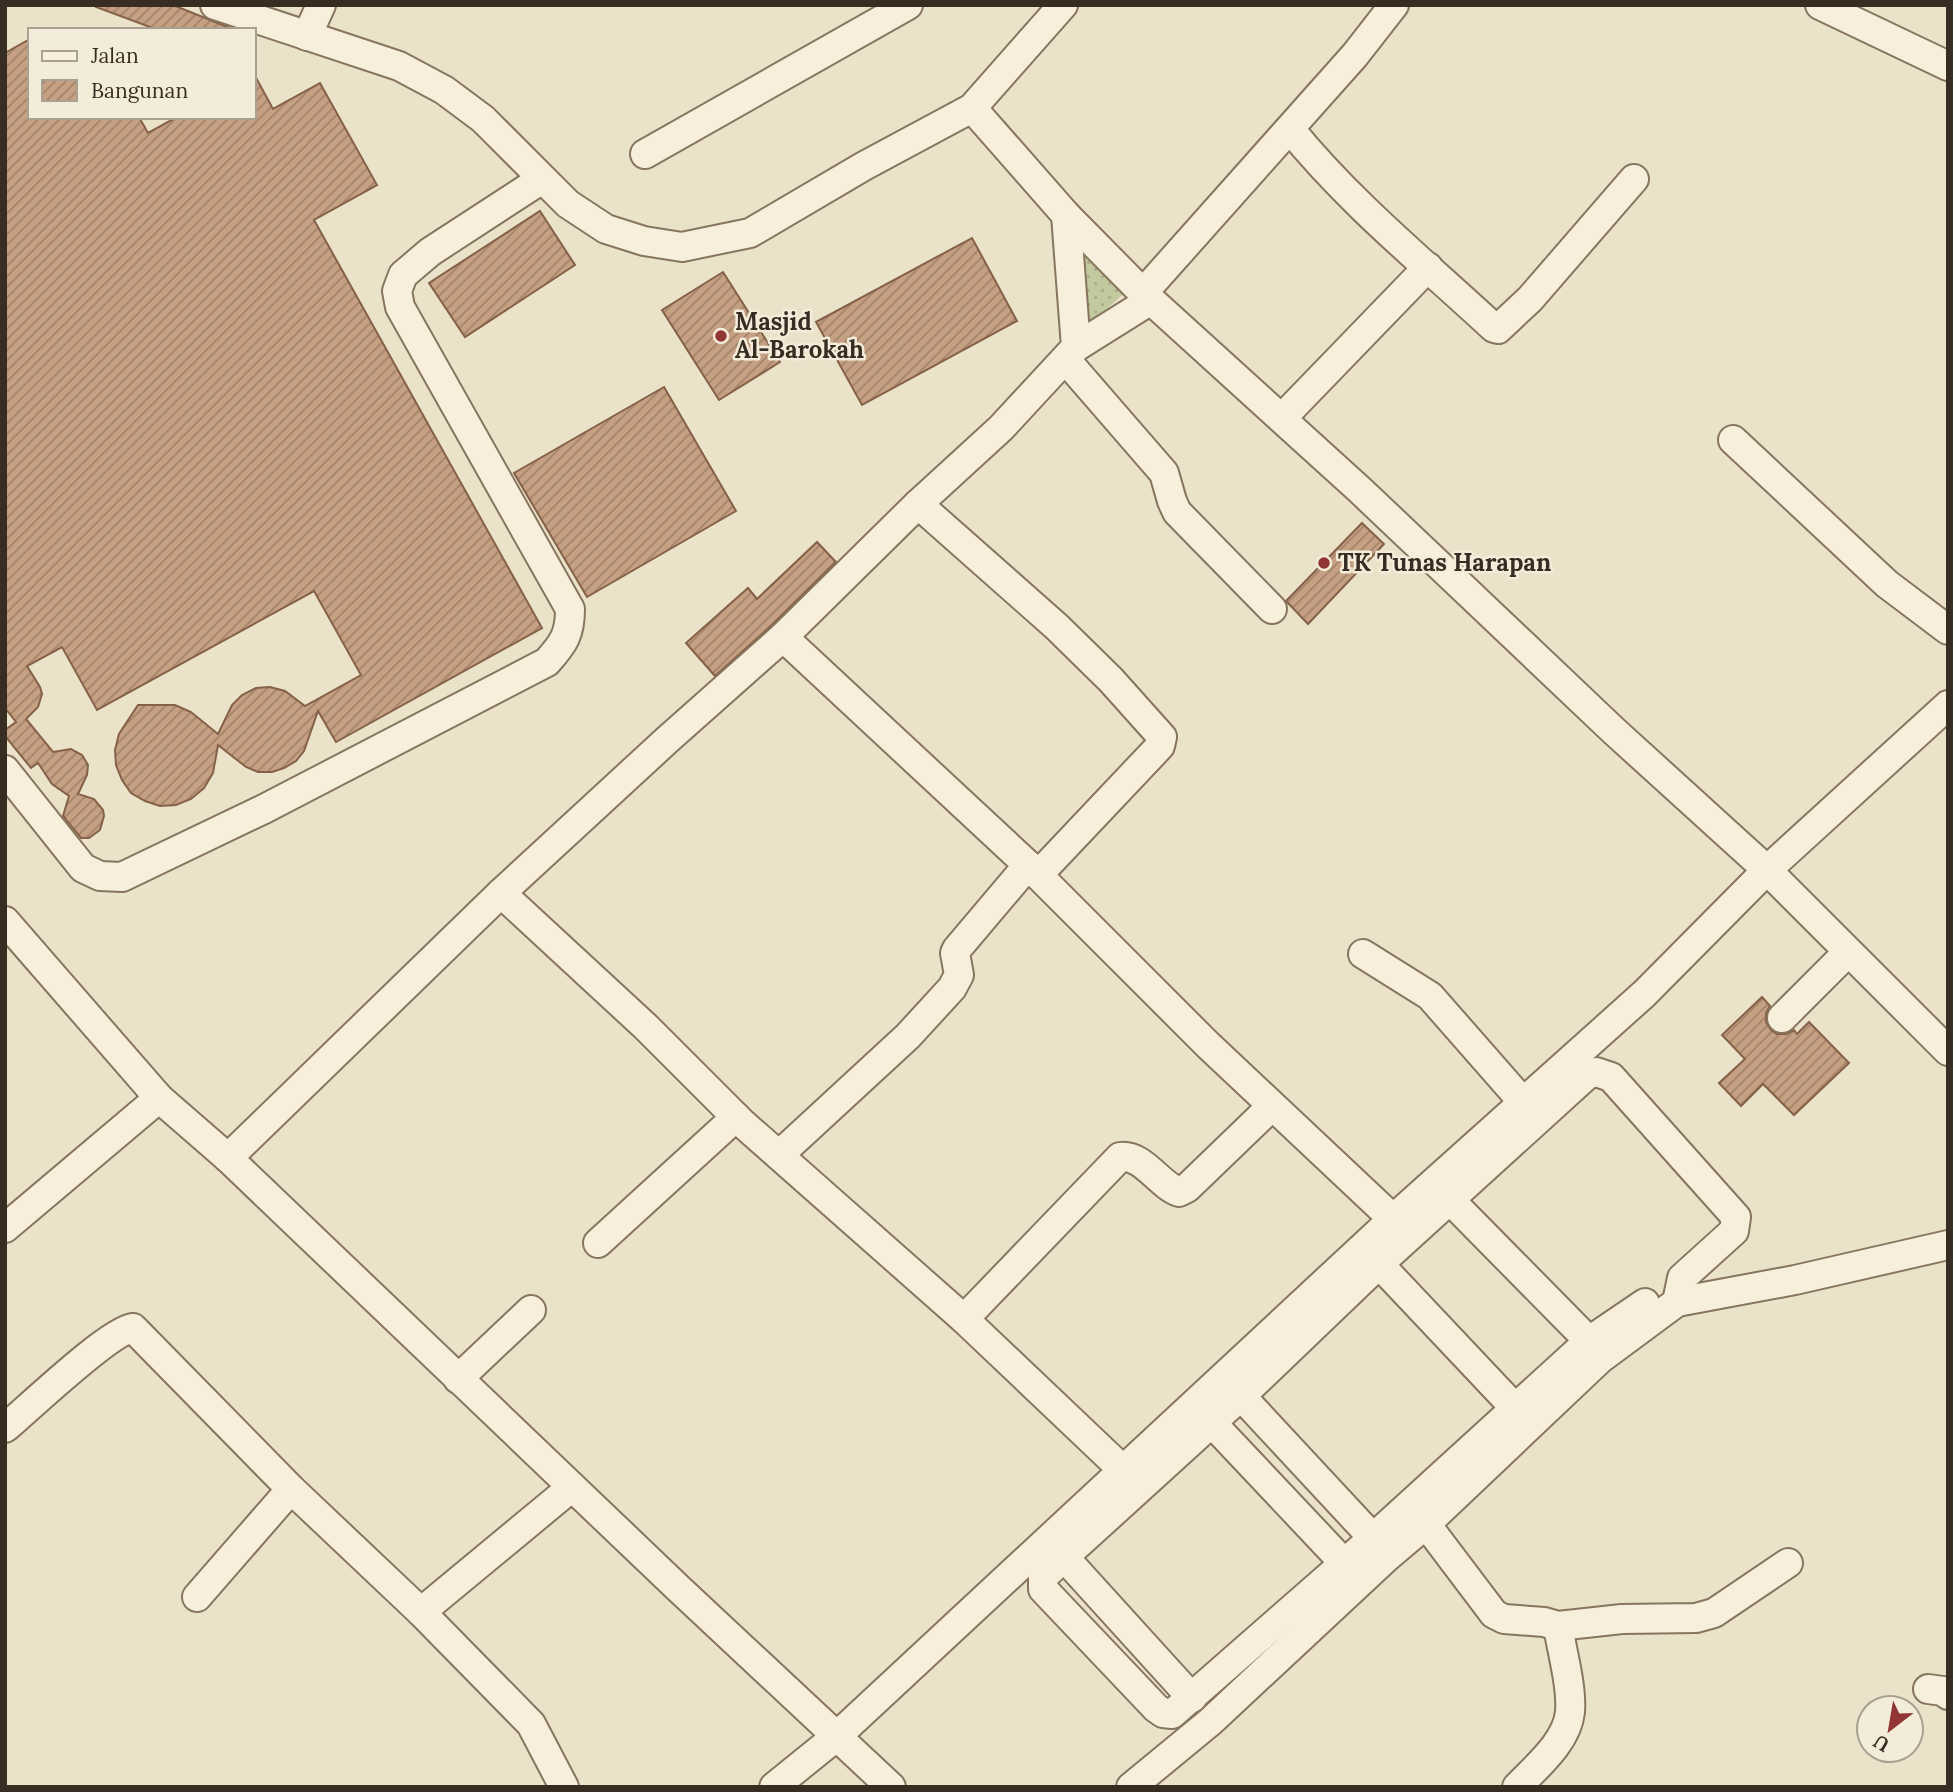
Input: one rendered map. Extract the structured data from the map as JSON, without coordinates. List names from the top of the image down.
{
  "places": ["Masjid Al-Barokah", "TK Tunas Harapan"],
  "legend": ["Jalan", "Bangunan"],
  "north": "bottom left"
}
